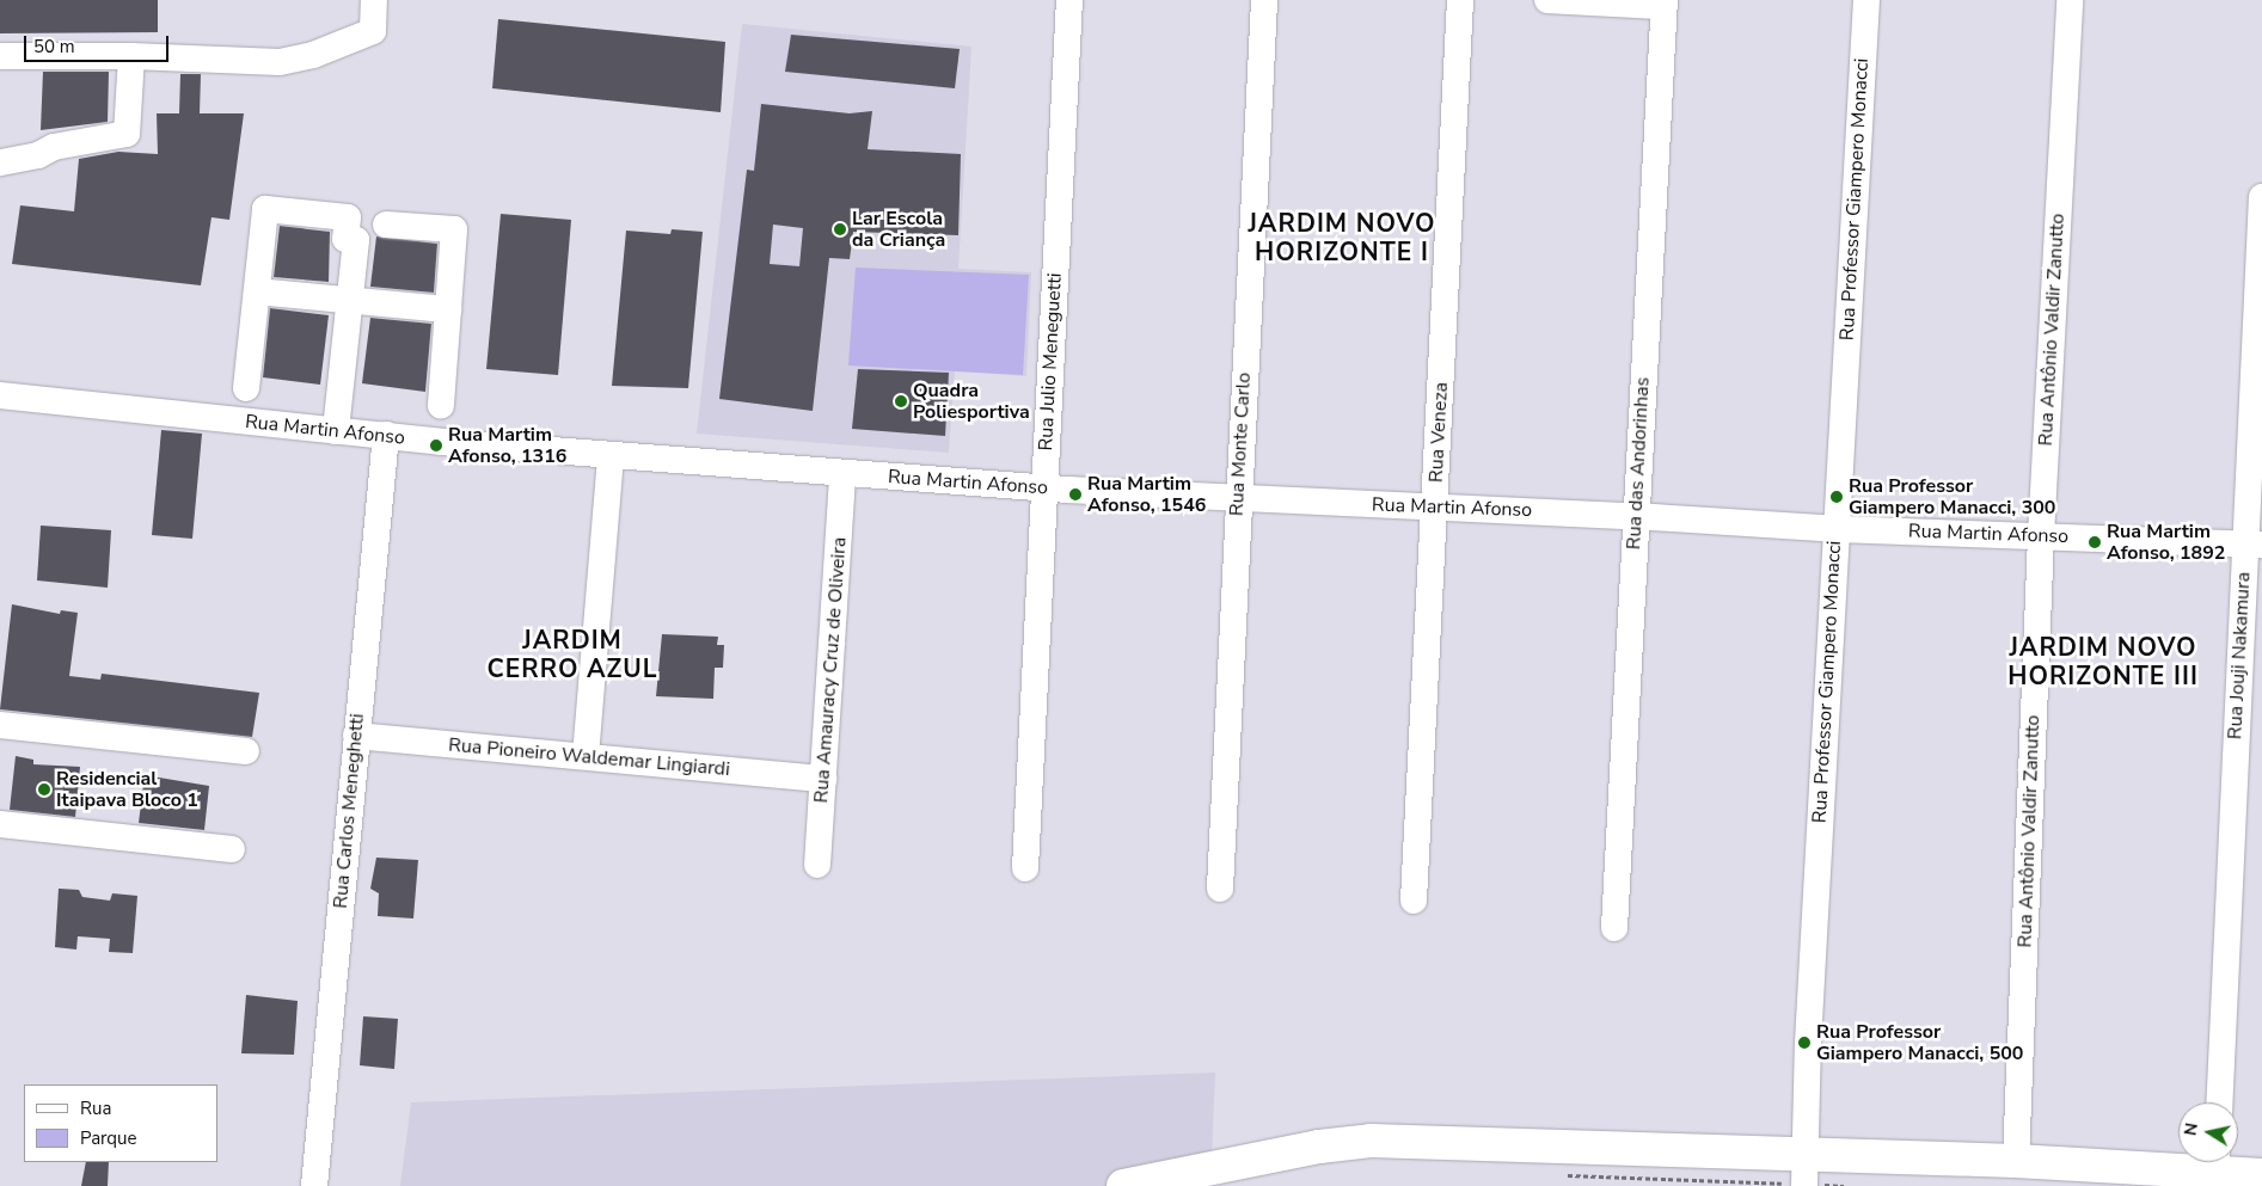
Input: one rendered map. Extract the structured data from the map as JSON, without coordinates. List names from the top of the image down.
{
  "streets": {
    "street": [
      "Rua Professor Giampero Monacci",
      "Rua Antônio Valdir Zanutto",
      "Rua Julio Meneguetti",
      "Rua Martin Afonso",
      "Rua Veneza",
      "Rua Monte Carlo",
      "Rua das Andorinhas",
      "Rua Jouji Nakamura",
      "Rua Amauracy Cruz de Oliveira",
      "Rua Pioneiro Waldemar Lingiardi",
      "Rua Carlos Meneghetti"
    ]
  },
  "crossings": [
    ["Rua Professor Giampero Monacci", "Rua Martin Afonso"],
    ["Rua Antônio Valdir Zanutto", "Rua Martin Afonso"],
    ["Rua Julio Meneguetti", "Rua Martin Afonso"],
    ["Rua Martin Afonso", "Rua Veneza"],
    ["Rua Martin Afonso", "Rua Monte Carlo"],
    ["Rua Martin Afonso", "Rua das Andorinhas"],
    ["Rua Martin Afonso", "Rua Jouji Nakamura"],
    ["Rua Martin Afonso", "Rua Amauracy Cruz de Oliveira"],
    ["Rua Martin Afonso", "Rua Carlos Meneghetti"],
    ["Rua Amauracy Cruz de Oliveira", "Rua Pioneiro Waldemar Lingiardi"],
    ["Rua Pioneiro Waldemar Lingiardi", "Rua Carlos Meneghetti"]
  ],
  "districts": ["JARDIM NOVO HORIZONTE I", "JARDIM CERRO AZUL", "JARDIM NOVO HORIZONTE III"],
  "places": [
    "Lar Escola da Criança",
    "Quadra Poliesportiva",
    "Rua Martim Afonso, 1316",
    "Rua Martim Afonso, 1546",
    "Rua Professor Giampero Manacci, 300",
    "Rua Martim Afonso, 1892",
    "Residencial Itaipava Bloco 1",
    "Rua Professor Giampero Manacci, 500"
  ],
  "legend": ["Rua", "Parque"],
  "scale_bar": "50 m",
  "north": "left"
}
